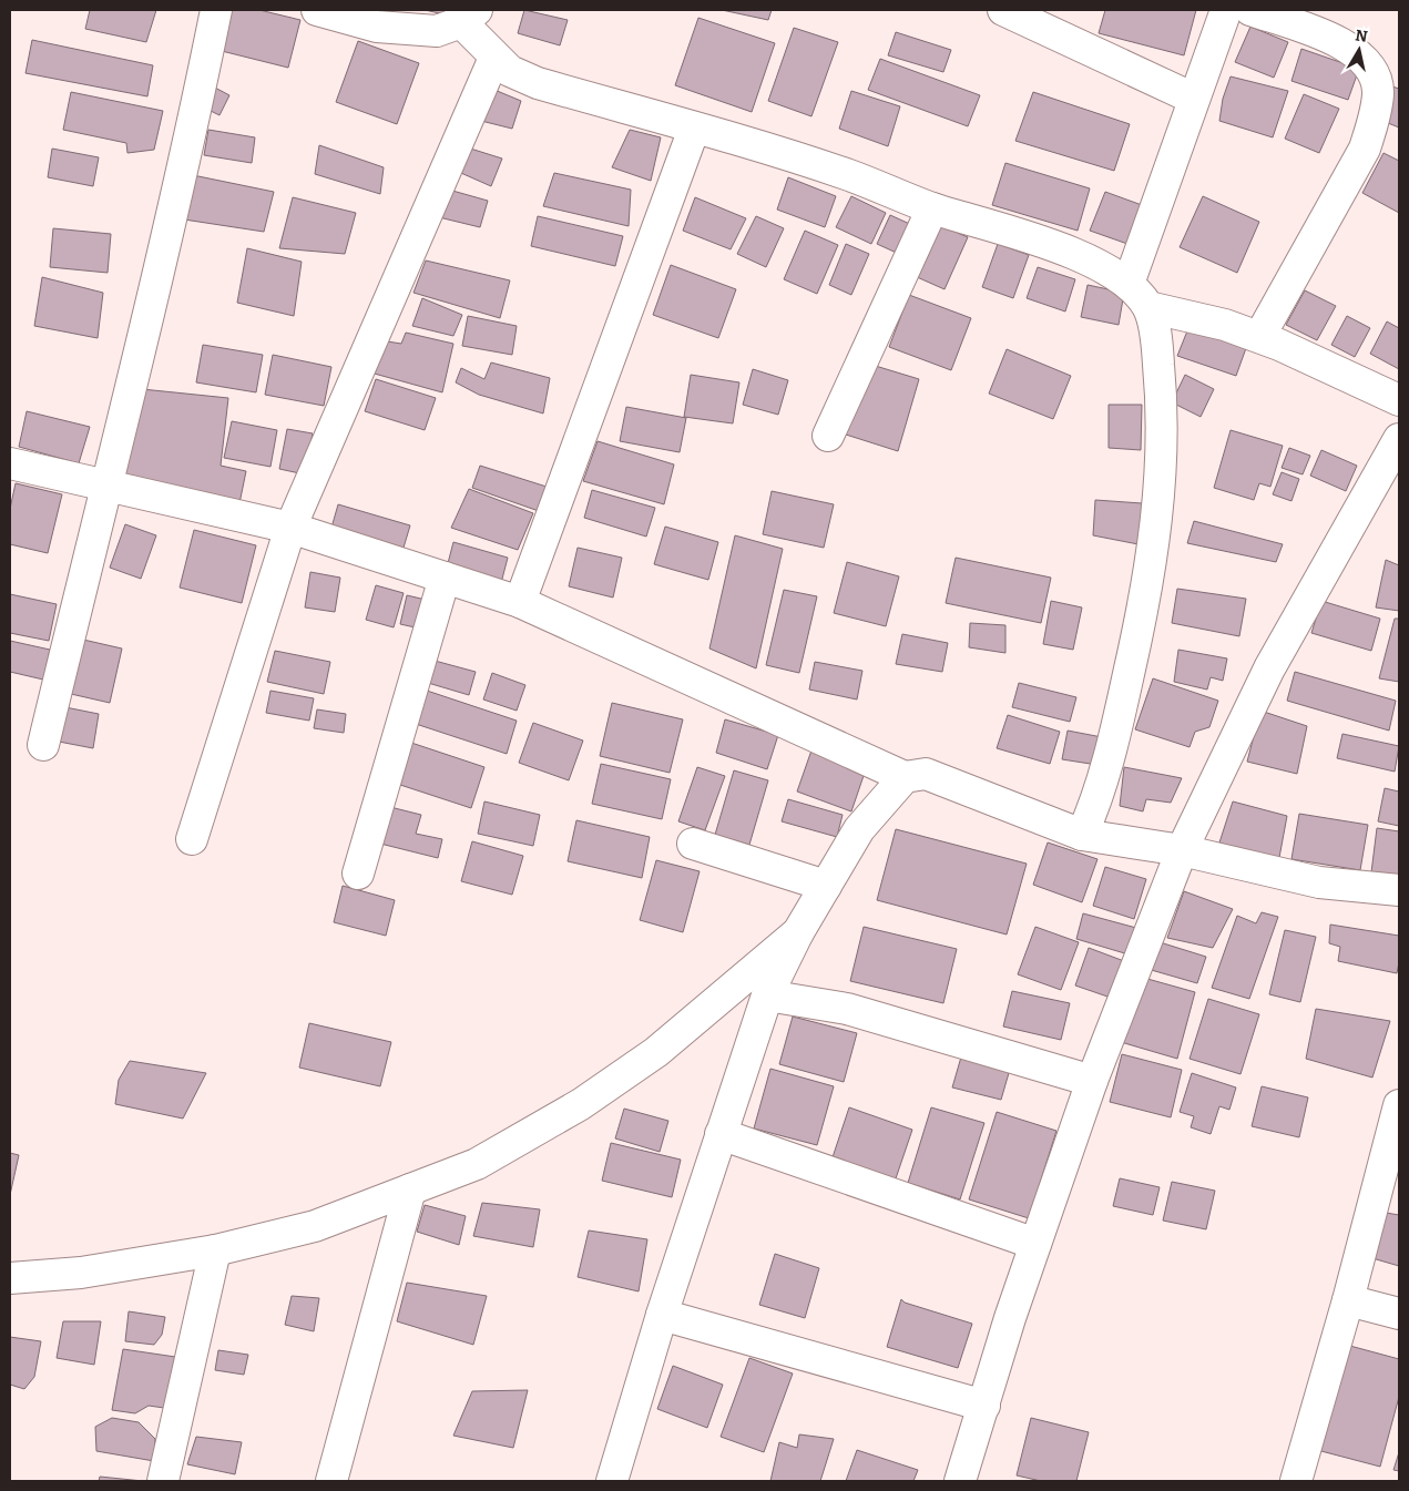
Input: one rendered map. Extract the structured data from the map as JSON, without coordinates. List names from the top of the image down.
{
  "north": "top"
}
